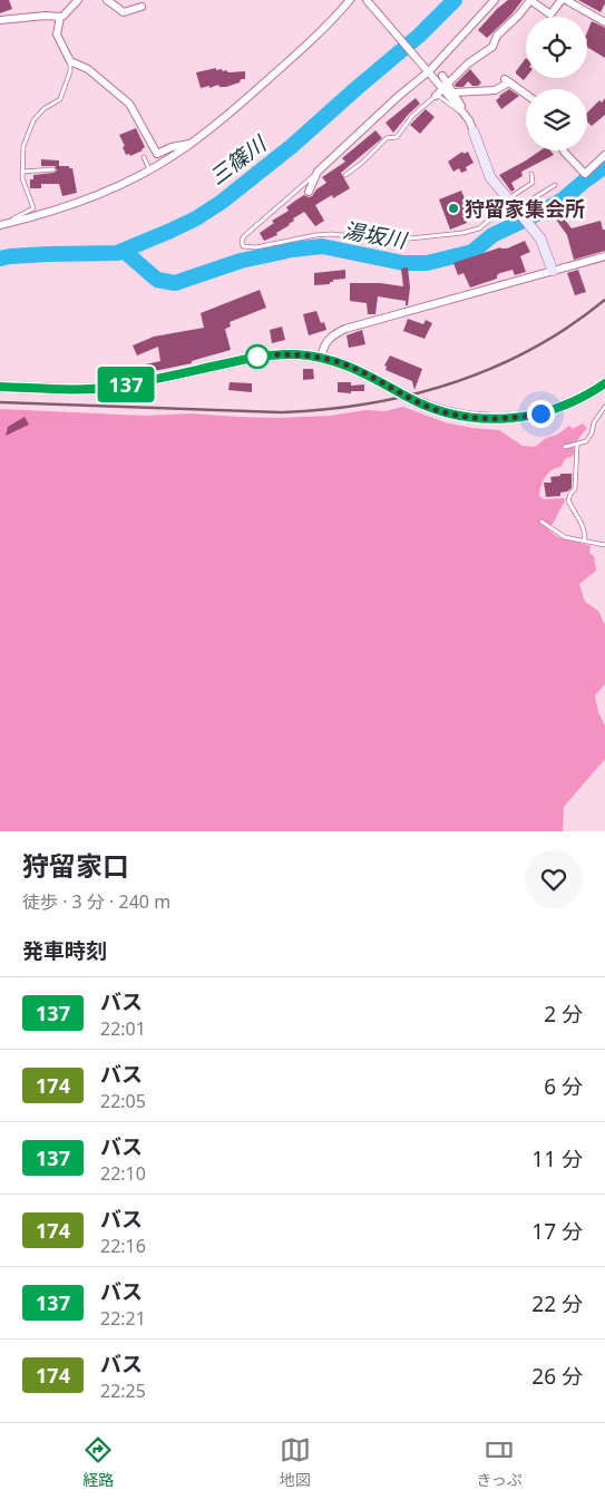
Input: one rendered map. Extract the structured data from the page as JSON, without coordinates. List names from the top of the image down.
{
  "water": ["三篠川", "湯坂川"],
  "places": ["狩留家集会所"],
  "lines": ["bus line 137"],
  "page": {
    "on_map": "137",
    "heading": [
      ["狩留家口", "徒歩 · 3 分 · 240 m"],
      "発車時刻"
    ],
    "list": [
      {
        "mark": "137",
        "name": "バス",
        "note": "22:01",
        "value": "2 分"
      },
      {
        "mark": "174",
        "name": "バス",
        "note": "22:05",
        "value": "6 分"
      },
      {
        "mark": "137",
        "name": "バス",
        "note": "22:10",
        "value": "11 分"
      },
      {
        "mark": "174",
        "name": "バス",
        "note": "22:16",
        "value": "17 分"
      },
      {
        "mark": "137",
        "name": "バス",
        "note": "22:21",
        "value": "22 分"
      },
      {
        "mark": "174",
        "name": "バス",
        "note": "22:25",
        "value": "26 分"
      }
    ],
    "tabs": ["経路", "地図", "きっぷ"]
  }
}
